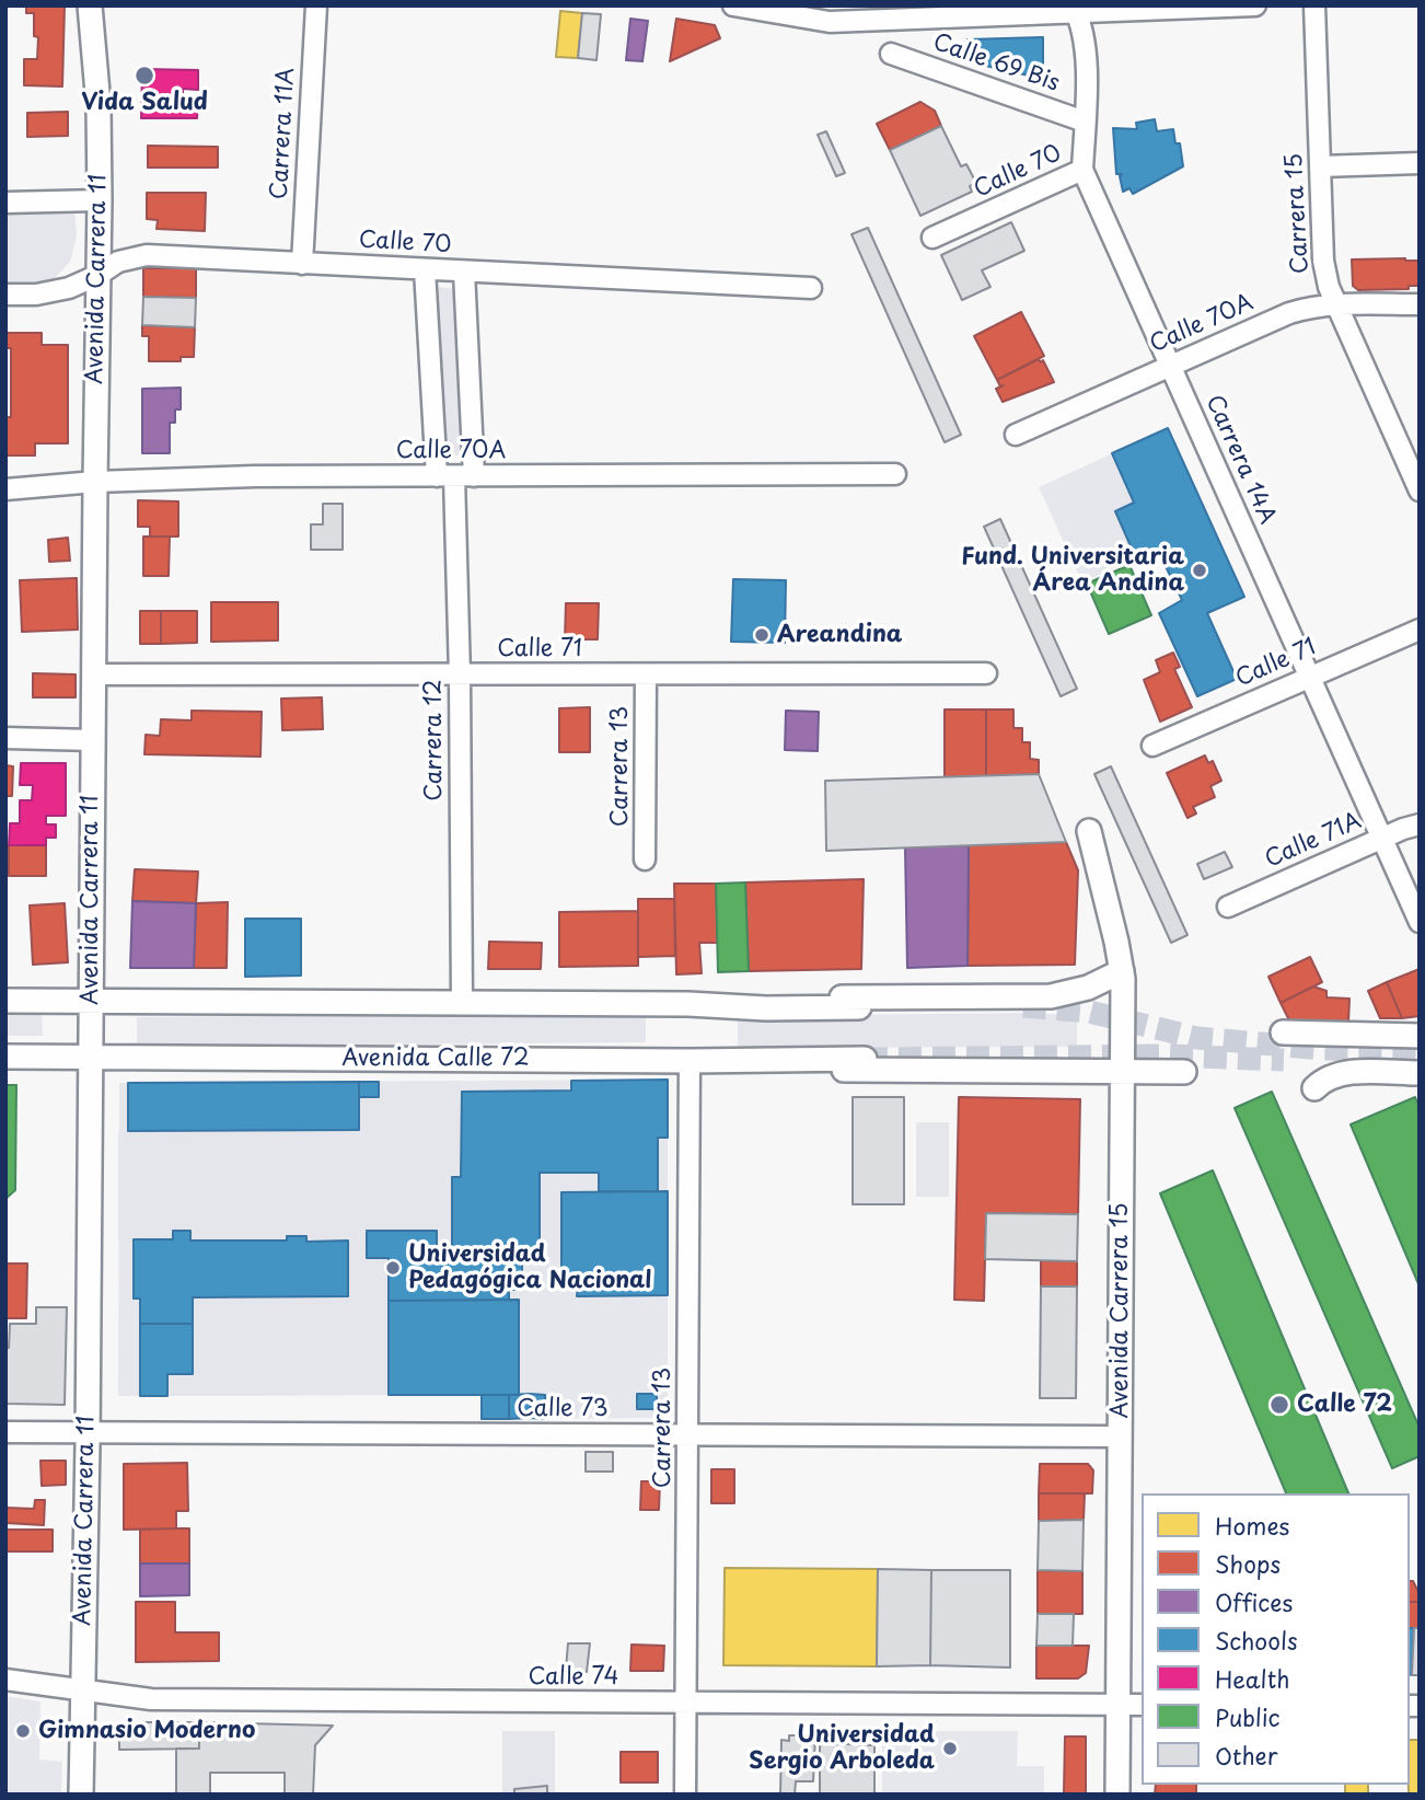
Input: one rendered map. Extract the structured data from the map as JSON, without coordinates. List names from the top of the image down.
{
  "streets": {
    "main road": ["Avenida Carrera 11", "Avenida Calle 72", "Avenida Carrera 15"],
    "street": [
      "Calle 69 Bis",
      "Carrera 11A",
      "Calle 70",
      "Carrera 15",
      "Calle 70A",
      "Carrera 14A",
      "Calle 71",
      "Carrera 12",
      "Carrera 13",
      "Calle 71A",
      "Calle 73",
      "Calle 74"
    ]
  },
  "crossings": [
    ["Calle 69 Bis", "Carrera 14A"],
    ["Carrera 11A", "Calle 70"],
    ["Calle 70", "Avenida Carrera 11"],
    ["Calle 70", "Carrera 14A"],
    ["Calle 70", "Carrera 12"],
    ["Carrera 15", "Calle 70A"],
    ["Avenida Carrera 11", "Calle 70A"],
    ["Avenida Carrera 11", "Calle 71"],
    ["Avenida Carrera 11", "Avenida Calle 72"],
    ["Avenida Carrera 11", "Calle 73"],
    ["Avenida Carrera 11", "Calle 74"],
    ["Calle 70A", "Carrera 14A"],
    ["Calle 70A", "Carrera 12"],
    ["Carrera 14A", "Calle 71"],
    ["Carrera 14A", "Calle 71A"],
    ["Calle 71", "Carrera 12"],
    ["Calle 71", "Carrera 13"],
    ["Carrera 13", "Avenida Calle 72"],
    ["Carrera 13", "Calle 73"],
    ["Carrera 13", "Calle 74"],
    ["Avenida Carrera 15", "Calle 73"],
    ["Avenida Carrera 15", "Calle 74"]
  ],
  "places": [
    "Vida Salud",
    "Fund. Universitaria Área Andina",
    "Areandina",
    "Universidad Pedagógica Nacional",
    "Calle 72",
    "Gimnasio Moderno",
    "Universidad Sergio Arboleda"
  ],
  "legend": [
    "Homes",
    "Shops",
    "Offices",
    "Schools",
    "Health",
    "Public",
    "Other"
  ]
}
